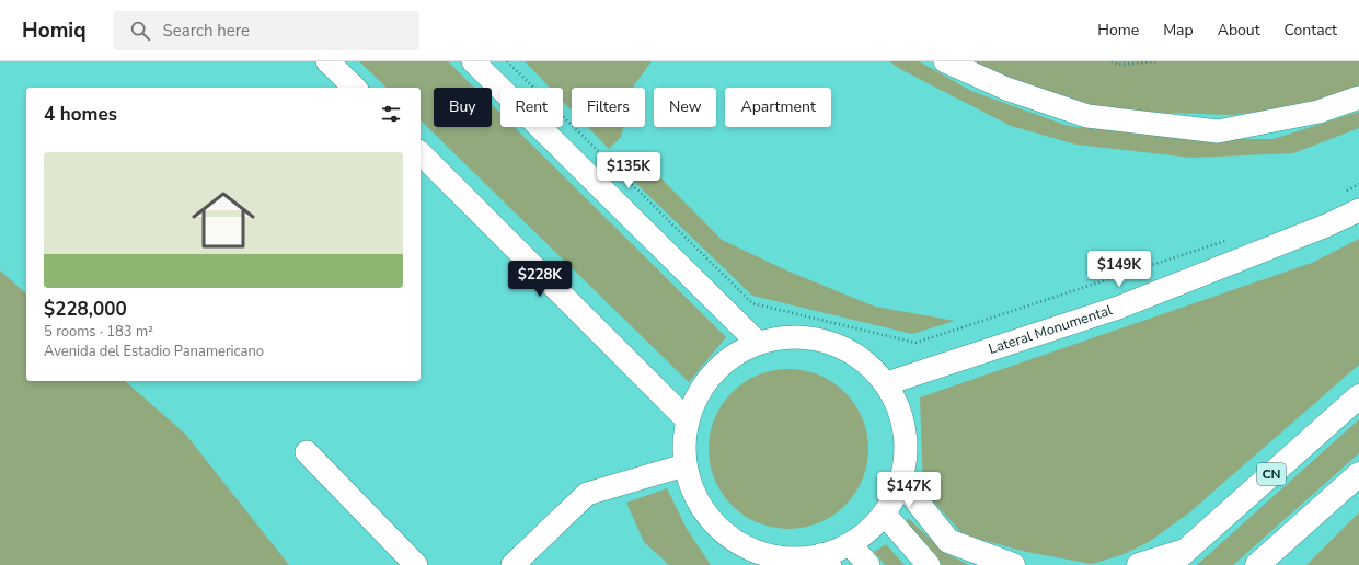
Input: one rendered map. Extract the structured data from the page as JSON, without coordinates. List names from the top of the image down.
{
  "streets": {
    "highway": ["CN"],
    "street": ["Lateral Monumental"]
  },
  "page": {
    "header": "Homiq",
    "search": "Search here",
    "nav": [
      "Home",
      "Map",
      "About",
      "Contact"
    ],
    "chip": [
      "Buy",
      "Rent",
      "Filters",
      "New",
      "Apartment"
    ],
    "heading": "4 homes",
    "list": [
      {
        "name": "$228,000",
        "note": "5 rooms · 183 m² · Avenida del Estadio Panamericano"
      }
    ],
    "price": [
      "$135K",
      "$149K",
      "$228K",
      "$147K"
    ]
  }
}
